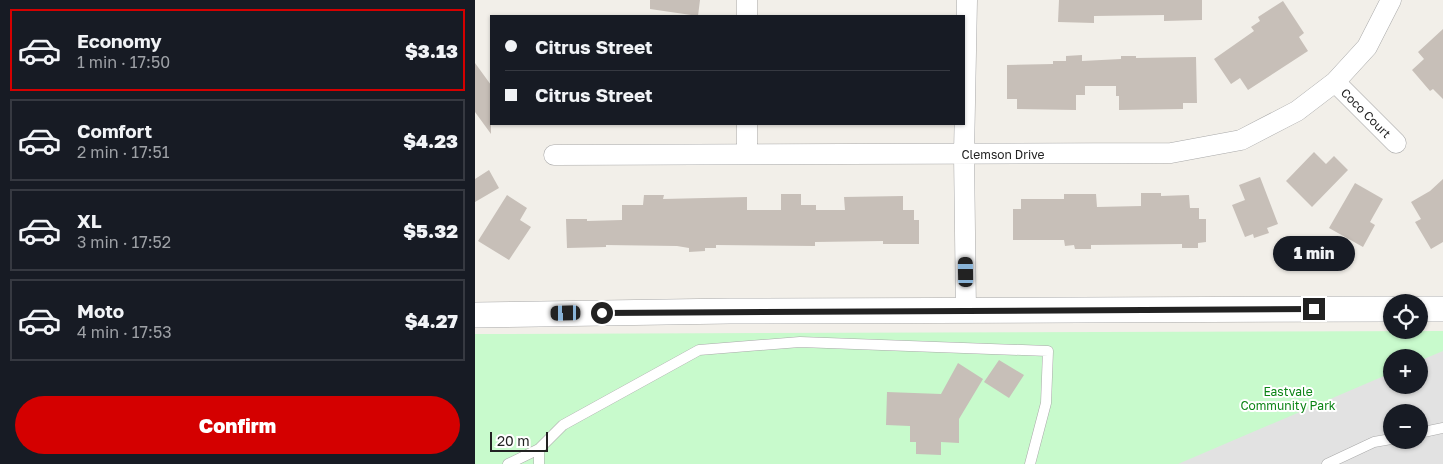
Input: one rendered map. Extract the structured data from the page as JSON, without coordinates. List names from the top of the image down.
{
  "streets": {
    "street": ["Coco Court", "Clemson Drive"]
  },
  "crossings": [
    ["Coco Court", "Clemson Drive"]
  ],
  "parks": ["Eastvale Community Park"],
  "scale_bar": "20 m",
  "page": {
    "list": [
      {
        "name": "Economy",
        "note": "1 min · 17:50",
        "value": "$3.13"
      },
      {
        "name": "Comfort",
        "note": "2 min · 17:51",
        "value": "$4.23"
      },
      {
        "name": "XL",
        "note": "3 min · 17:52",
        "value": "$5.32"
      },
      {
        "name": "Moto",
        "note": "4 min · 17:53",
        "value": "$4.27"
      }
    ],
    "banner": ["Citrus Street", "Citrus Street"],
    "bubble": "1 min",
    "map_buttons": ["+", "−"],
    "buttons": "Confirm",
    "scale": "20 m"
  }
}
